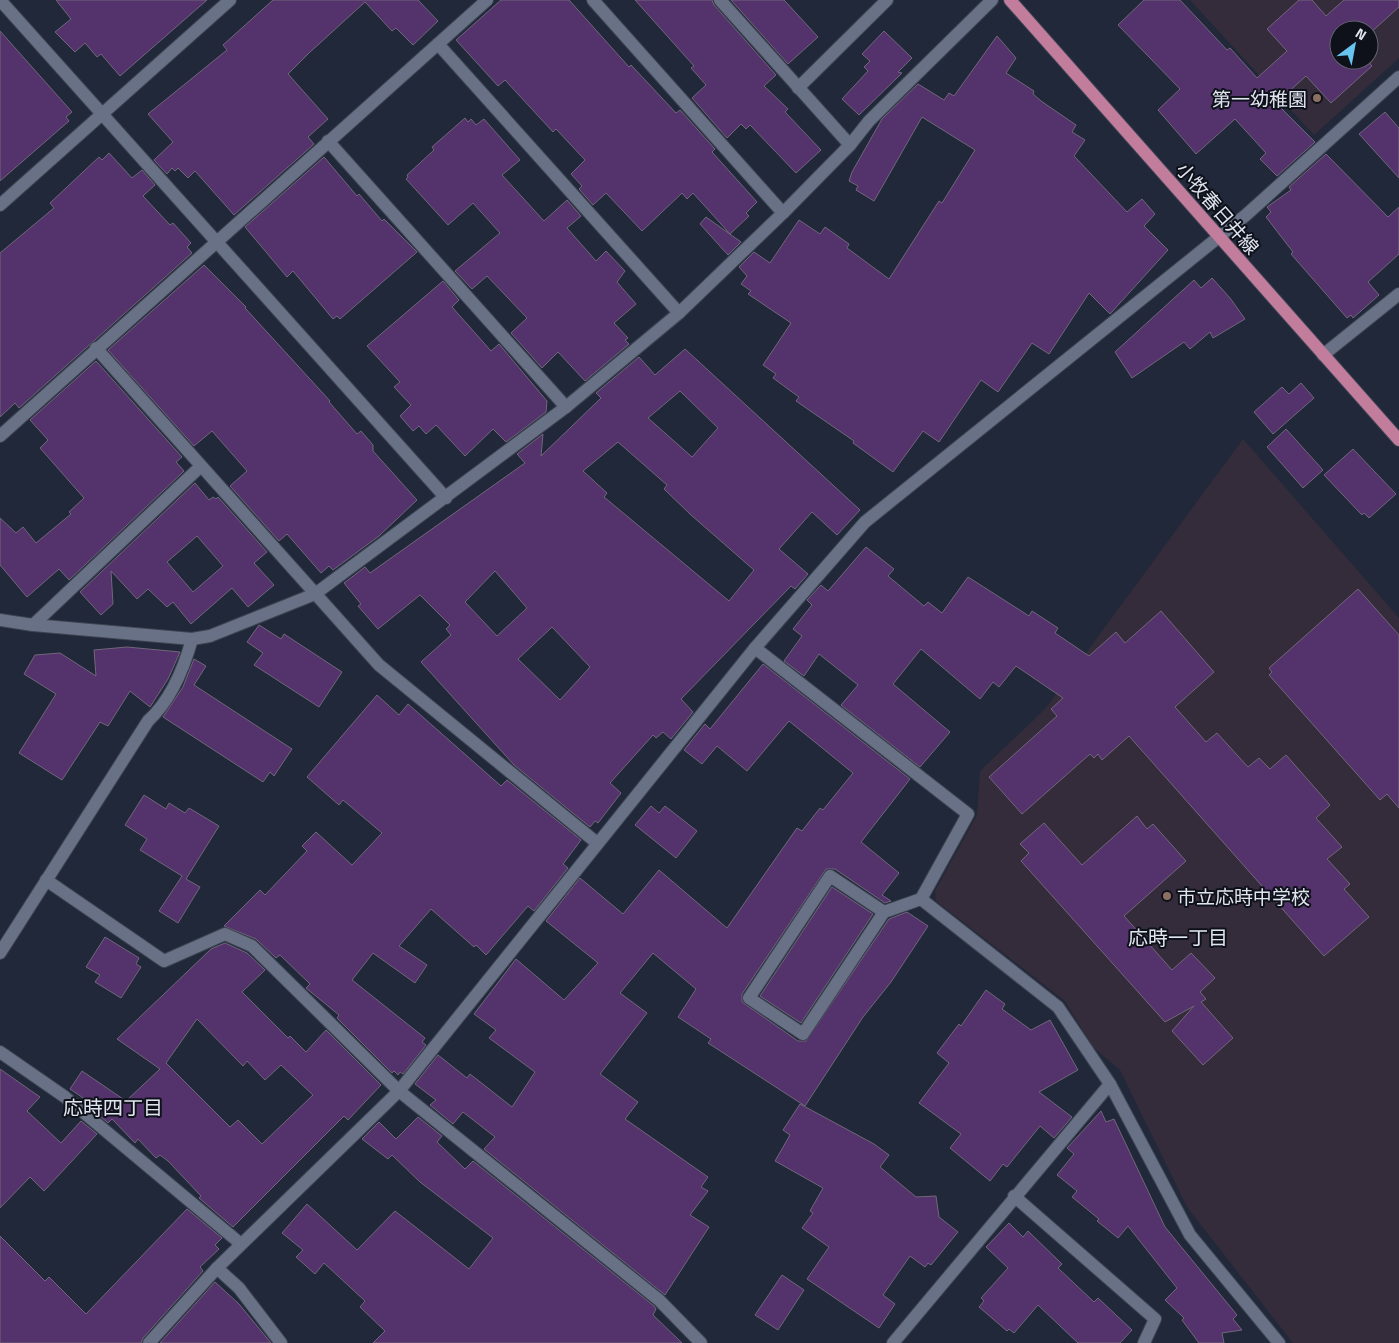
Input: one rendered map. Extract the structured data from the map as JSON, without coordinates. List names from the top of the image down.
{
  "streets": {
    "main road": ["小牧春日井線"]
  },
  "districts": ["応時一丁目", "応時四丁目"],
  "places": ["第一幼稚園", "市立応時中学校"],
  "north": "top right"
}
